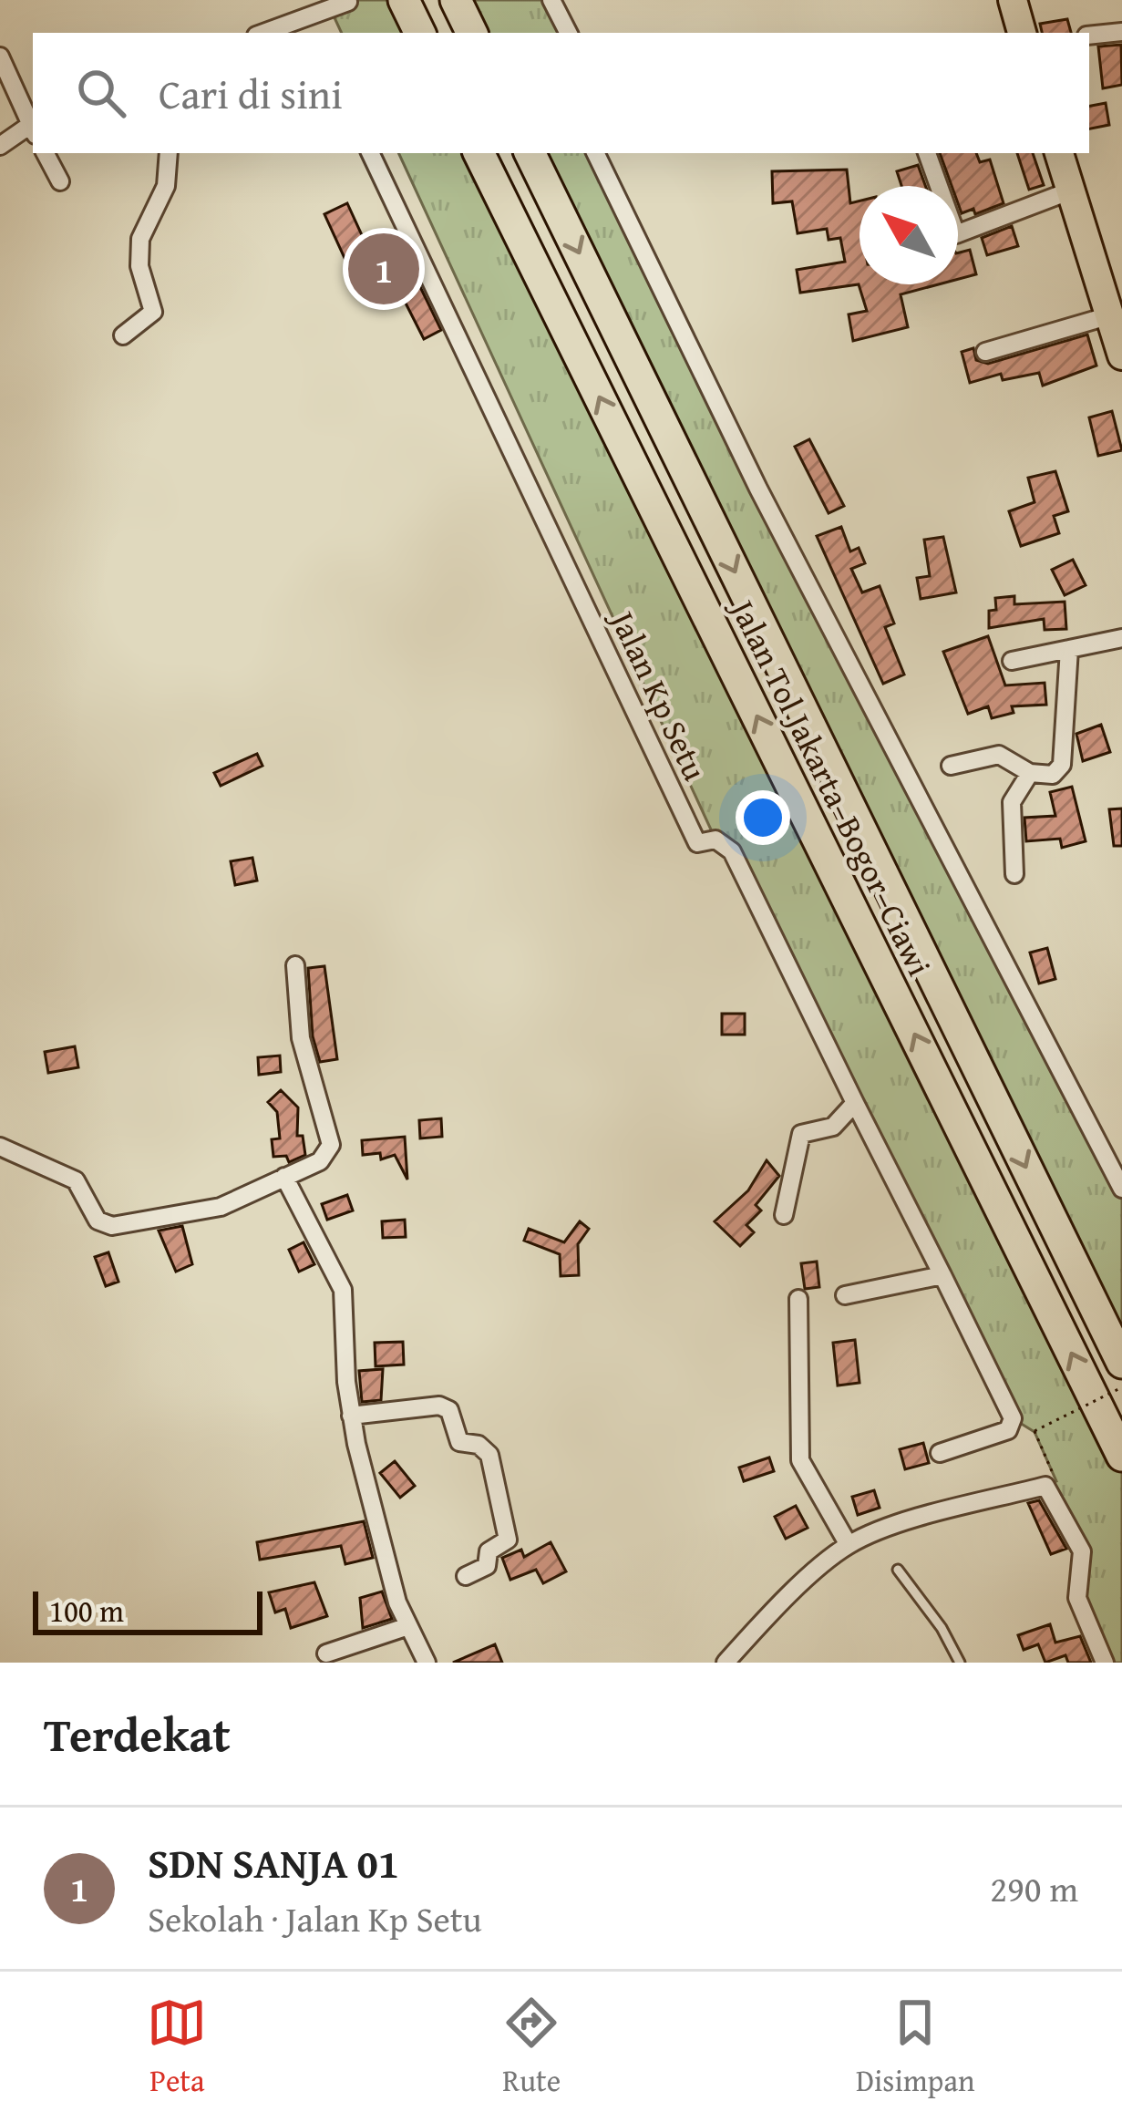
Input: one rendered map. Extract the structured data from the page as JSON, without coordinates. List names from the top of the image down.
{
  "streets": {
    "highway": ["Jalan Tol Jakarta–Bogor–Ciawi"],
    "street": ["Jalan Kp Setu"]
  },
  "scale_bar": "100 m",
  "north": "top left",
  "page": {
    "search": "Cari di sini",
    "pins": "1",
    "scale": "100 m",
    "heading": "Terdekat",
    "list": [
      {
        "mark": "1",
        "name": "SDN SANJA 01",
        "note": "Sekolah · Jalan Kp Setu",
        "value": "290 m"
      }
    ],
    "nav": ["Peta", "Rute", "Disimpan"]
  }
}
